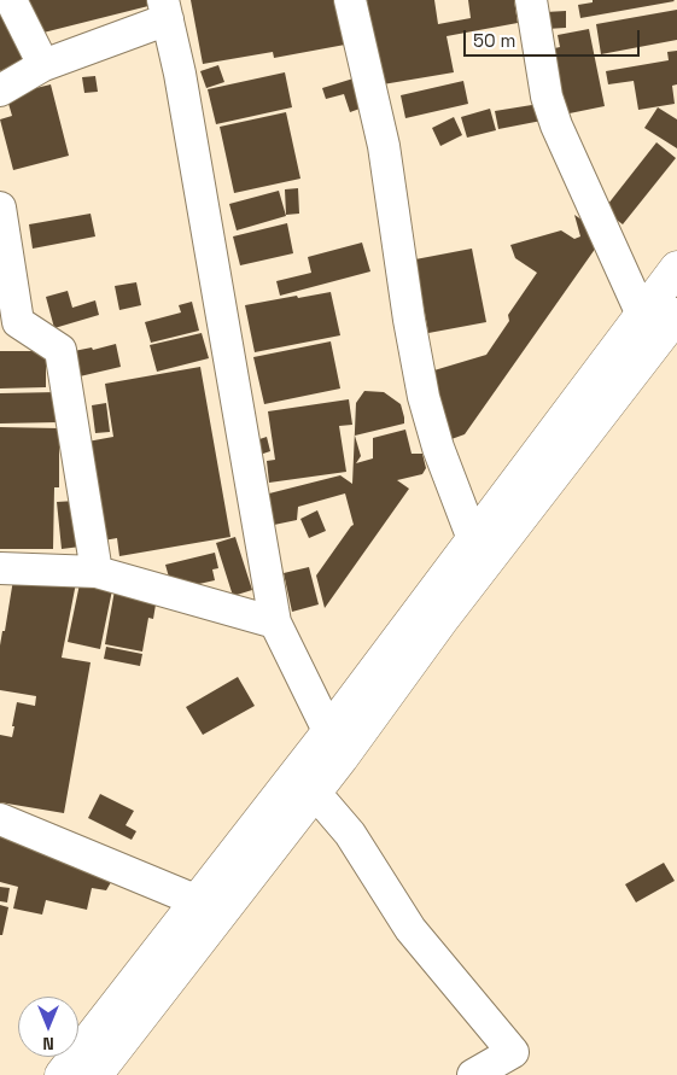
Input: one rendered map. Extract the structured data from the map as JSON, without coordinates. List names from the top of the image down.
{
  "scale_bar": "50 m",
  "north": "bottom"
}
